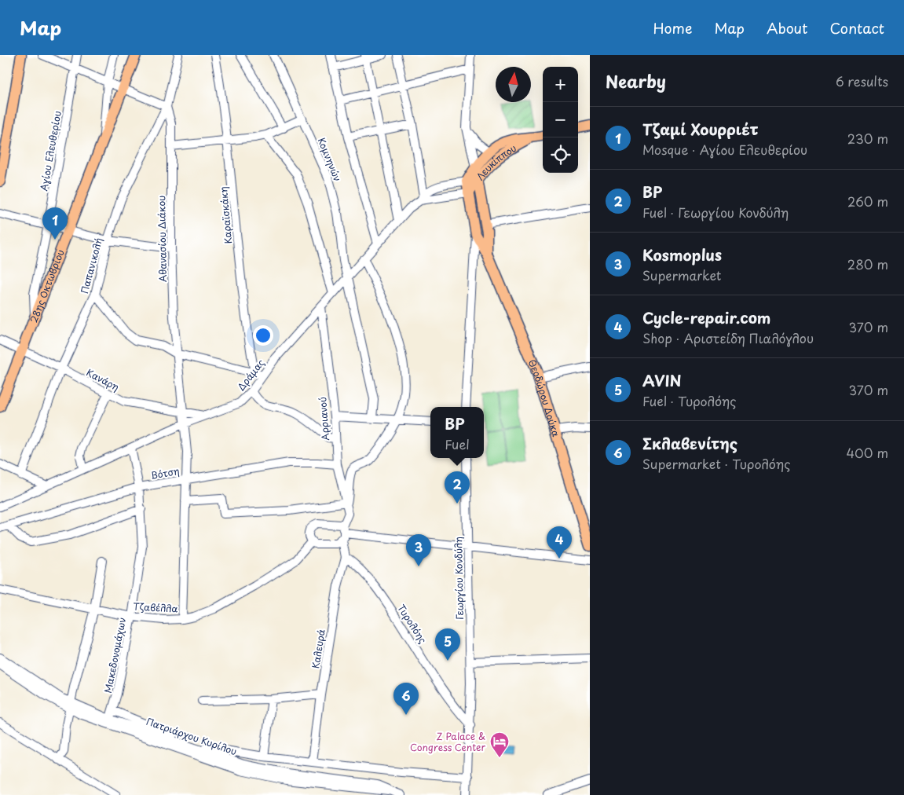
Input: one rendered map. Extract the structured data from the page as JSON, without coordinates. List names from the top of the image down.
{
  "streets": {
    "main road": ["Λευκίππου", "28ης Οκτωβρίου", "Θεοδώρου Δούκα"],
    "street": [
      "Αγίου Ελευθερίου",
      "Κομνηνών",
      "Καραϊσκάκη",
      "Αθανασίου Διάκου",
      "Παπανικολή",
      "Δράμας",
      "Κανάρη",
      "Αρριανού",
      "Βότση",
      "Γεωργίου Κονδύλη",
      "Τζαβέλλα",
      "Τυρολόης",
      "Καλευρά",
      "Μακεδονομάχων",
      "Πατριάρχου Κυρίλου"
    ]
  },
  "crossings": [
    ["Αγίου Ελευθερίου", "28ης Οκτωβρίου"],
    ["Κομνηνών", "Δράμας"],
    ["Λευκίππου", "Δράμας"],
    ["Λευκίππου", "Θεοδώρου Δούκα"],
    ["Αθανασίου Διάκου", "Παπανικολή"],
    ["Αθανασίου Διάκου", "Δράμας"],
    ["Αθανασίου Διάκου", "Κανάρη"],
    ["Αθανασίου Διάκου", "Βότση"],
    ["Αθανασίου Διάκου", "Τζαβέλλα"],
    ["Παπανικολή", "Κανάρη"],
    ["28ης Οκτωβρίου", "Κανάρη"],
    ["Δράμας", "Κανάρη"],
    ["Δράμας", "Θεοδώρου Δούκα"],
    ["Δράμας", "Αρριανού"],
    ["Δράμας", "Μακεδονομάχων"],
    ["Αρριανού", "Βότση"],
    ["Αρριανού", "Καλευρά"],
    ["Βότση", "Μακεδονομάχων"],
    ["Γεωργίου Κονδύλη", "Τυρολόης"],
    ["Τζαβέλλα", "Μακεδονομάχων"],
    ["Τυρολόης", "Καλευρά"],
    ["Μακεδονομάχων", "Πατριάρχου Κυρίλου"]
  ],
  "places": {
    "hotel": ["Z Palace & Congress Center"]
  },
  "north": "top",
  "page": {
    "header": "Map",
    "nav": [
      "Home",
      "Map",
      "About",
      "Contact"
    ],
    "heading": ["Nearby", "6 results"],
    "map_buttons": ["+", "−"],
    "list": [
      {
        "mark": "1",
        "name": "Τζαμί Χουρριέτ",
        "note": "Mosque · Αγίου Ελευθερίου",
        "value": "230 m"
      },
      {
        "mark": "2",
        "name": "BP",
        "note": "Fuel · Γεωργίου Κονδύλη",
        "value": "260 m"
      },
      {
        "mark": "3",
        "name": "Kosmoplus",
        "note": "Supermarket",
        "value": "280 m"
      },
      {
        "mark": "4",
        "name": "Cycle-repair.com",
        "note": "Shop · Αριστείδη Πιαλόγλου",
        "value": "370 m"
      },
      {
        "mark": "5",
        "name": "AVIN",
        "note": "Fuel · Τυρολόης",
        "value": "370 m"
      },
      {
        "mark": "6",
        "name": "Σκλαβενίτης",
        "note": "Supermarket · Τυρολόης",
        "value": "400 m"
      }
    ],
    "pins": [
      "1",
      "2",
      "4",
      "3",
      "5",
      "6"
    ],
    "popup": ["BP", "Fuel"]
  }
}
